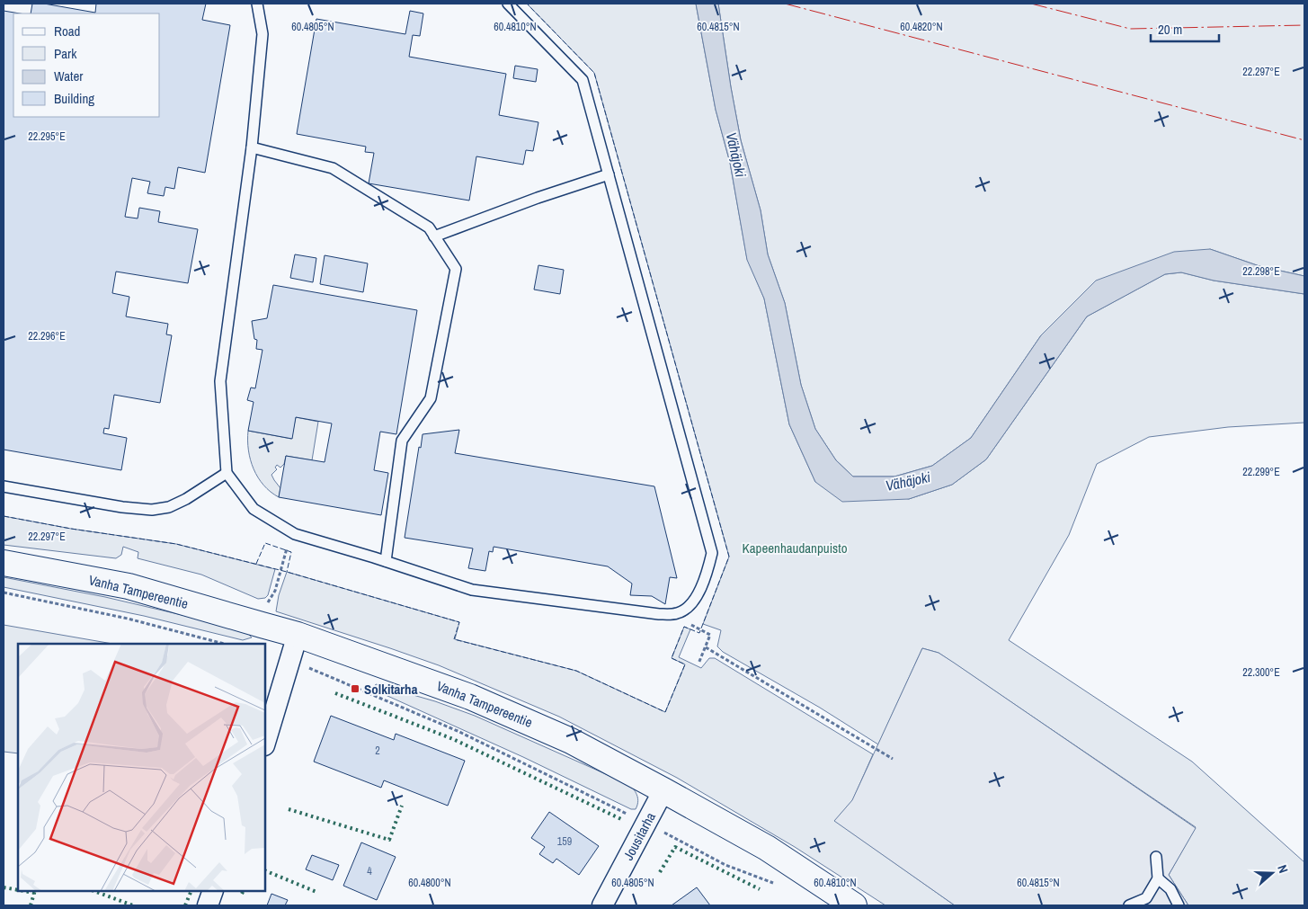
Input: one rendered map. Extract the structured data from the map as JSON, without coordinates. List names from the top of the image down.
{
  "streets": {
    "main road": ["Vanha Tampereentie"],
    "street": ["Jousitarha"]
  },
  "crossings": [
    ["Vanha Tampereentie", "Jousitarha"]
  ],
  "water": ["Vähäjoki"],
  "parks": ["Kapeenhaudanpuisto"],
  "places": {
    "transit": ["Solkitarha"]
  },
  "house_numbers": ["2", "159", "4"],
  "legend": [
    "Road",
    "Park",
    "Water",
    "Building"
  ],
  "scale_bar": "20 m",
  "north": "right",
  "coordinates": [
    "60.4805°N",
    "60.4810°N",
    "60.4815°N",
    "60.4820°N",
    "22.297°E",
    "22.295°E",
    "22.298°E",
    "22.296°E",
    "22.299°E",
    "22.300°E",
    "60.4800°N"
  ]
}
